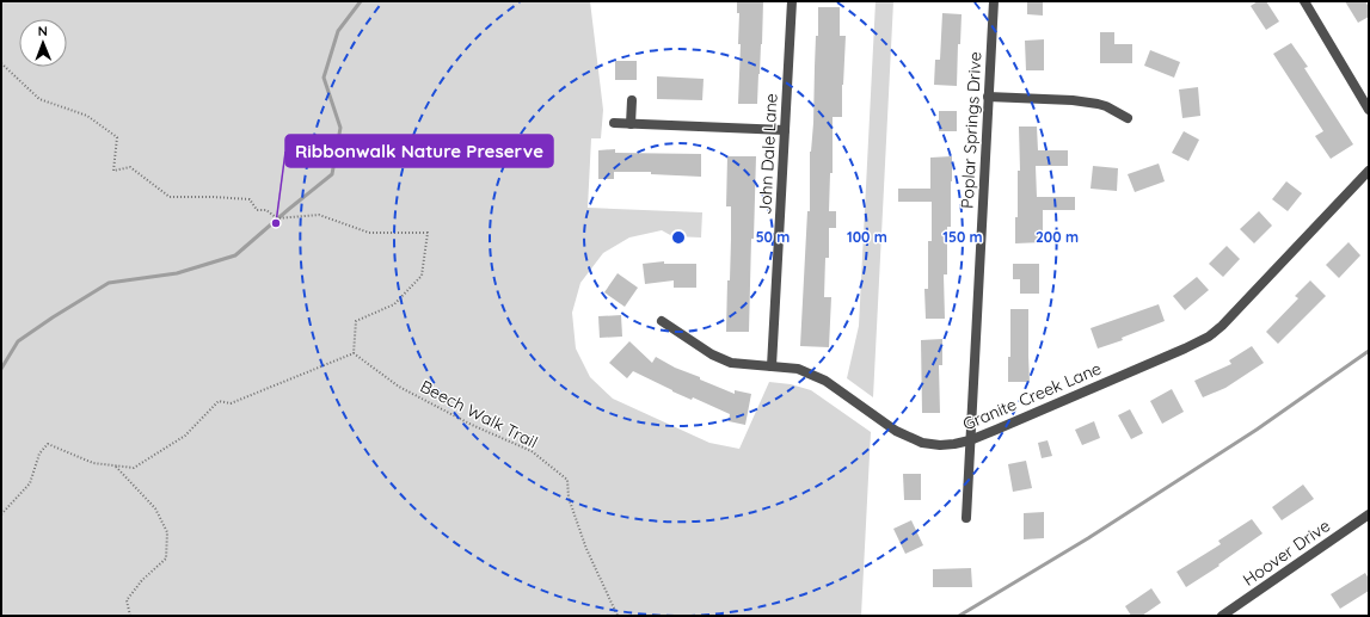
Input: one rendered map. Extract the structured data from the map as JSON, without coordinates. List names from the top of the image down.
{
  "streets": {
    "street": [
      "Poplar Springs Drive",
      "John Dale Lane",
      "Granite Creek Lane",
      "Hoover Drive"
    ],
    "path": ["Beech Walk Trail"]
  },
  "crossings": [
    ["Poplar Springs Drive", "Granite Creek Lane"],
    ["John Dale Lane", "Granite Creek Lane"]
  ],
  "places": ["Ribbonwalk Nature Preserve"],
  "north": "top",
  "rings": [
    "50 m",
    "100 m",
    "150 m",
    "200 m"
  ]
}
